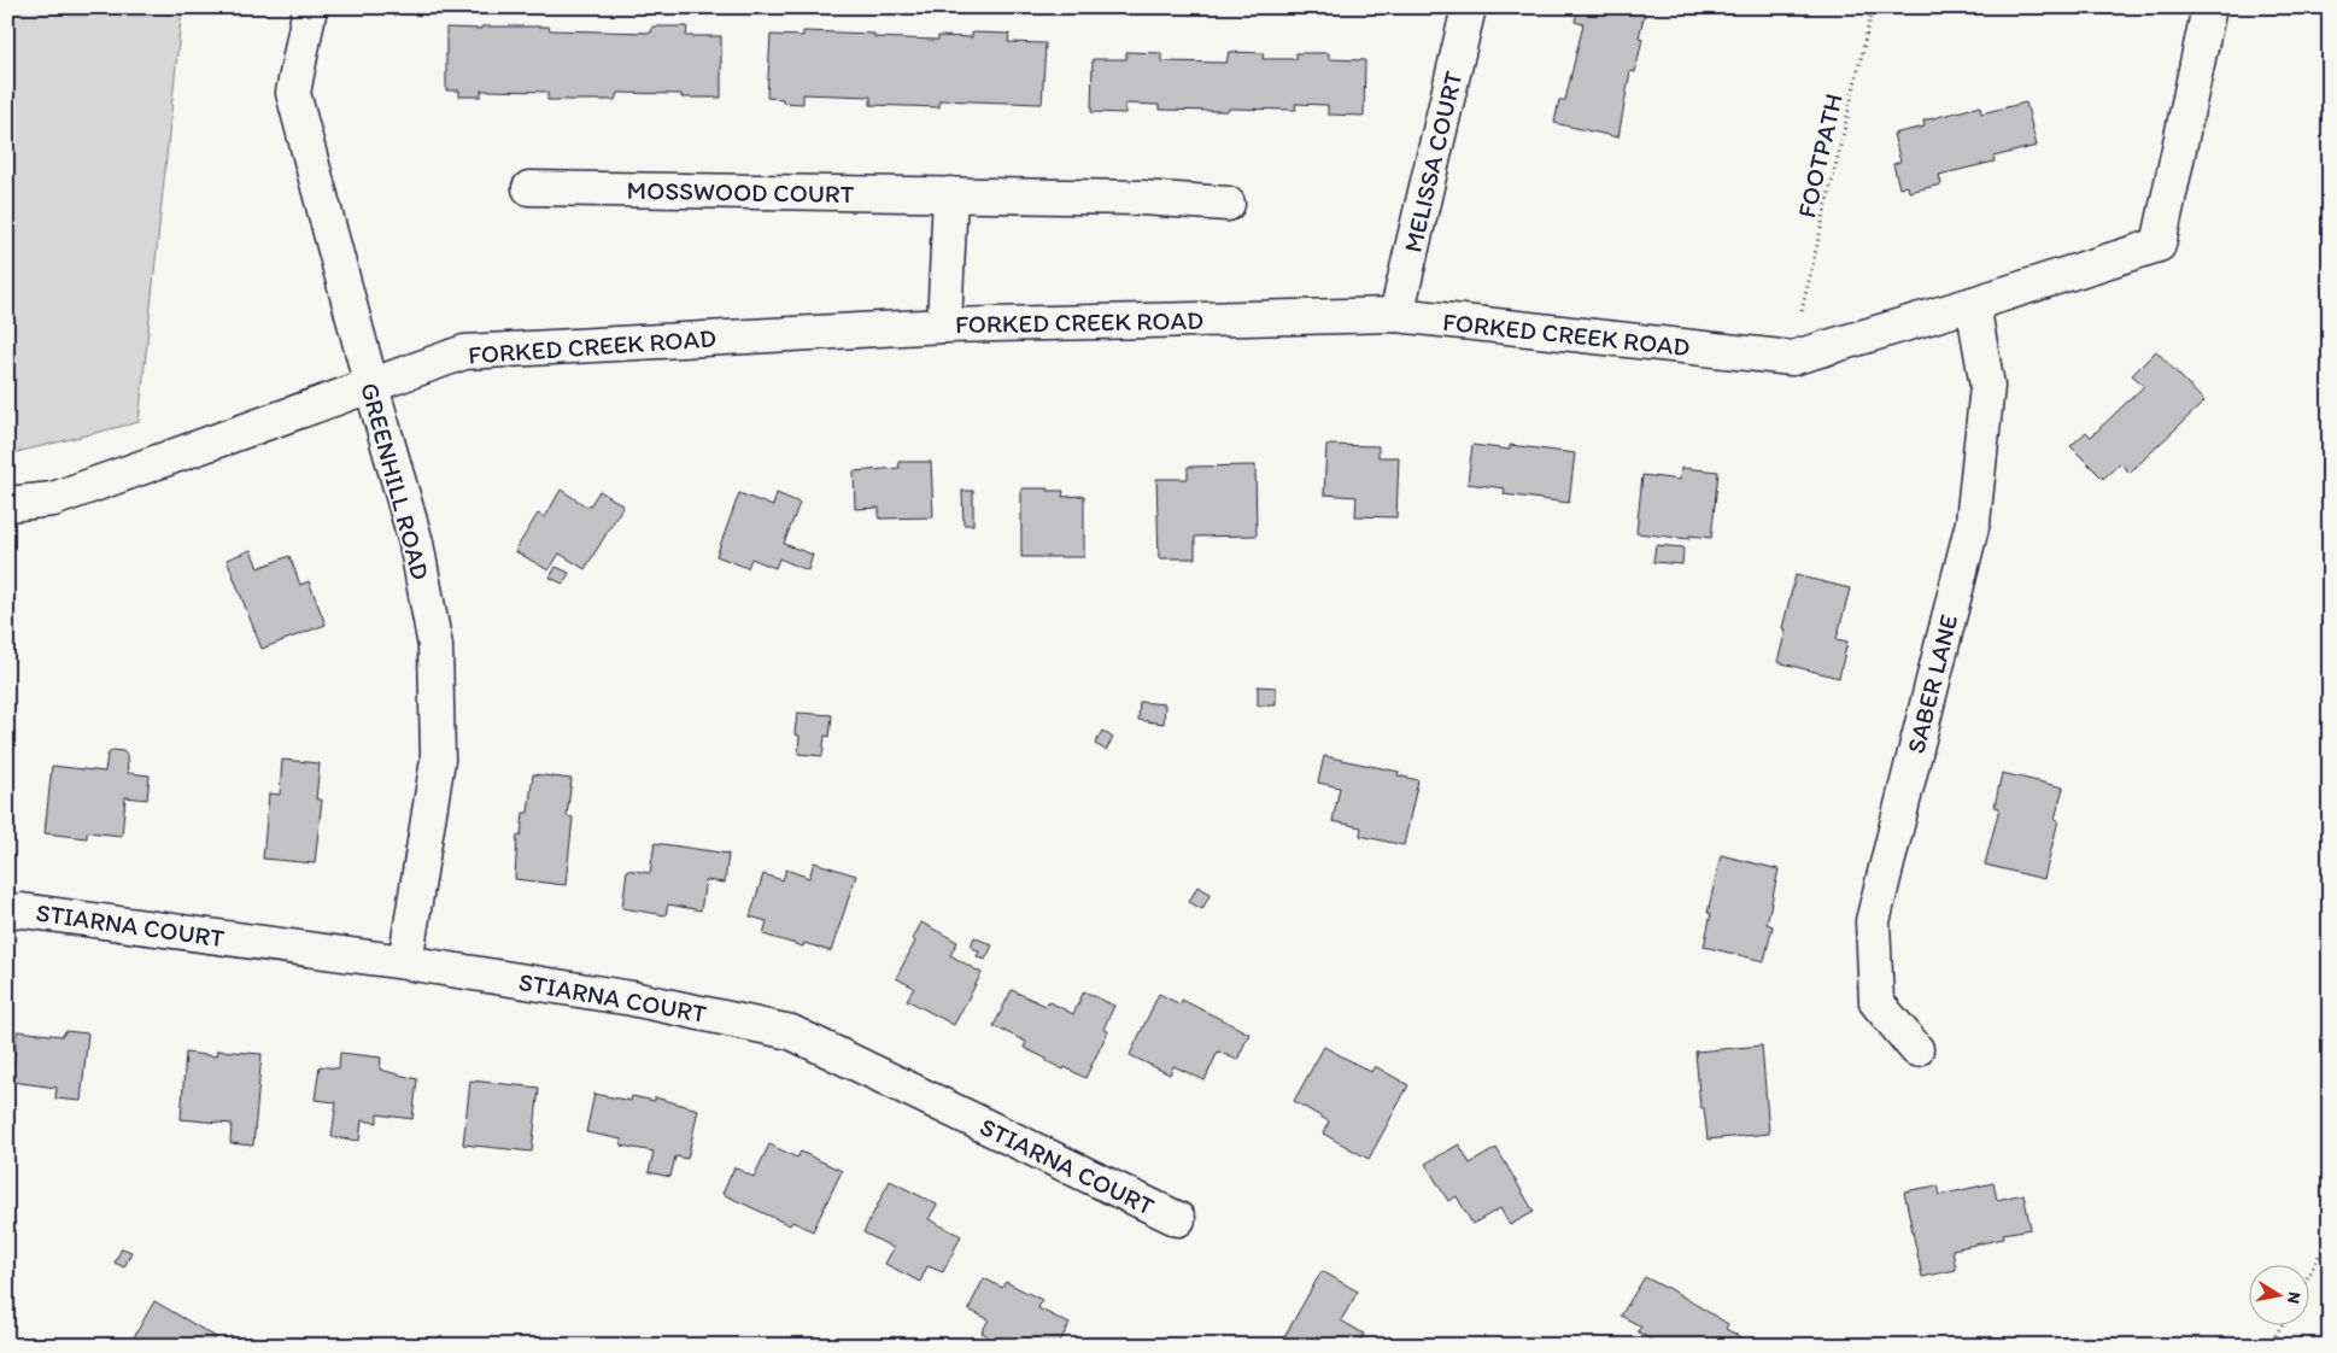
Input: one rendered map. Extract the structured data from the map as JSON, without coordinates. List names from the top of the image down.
{
  "streets": {
    "street": [
      "MELISSA COURT",
      "MOSSWOOD COURT",
      "FORKED CREEK ROAD",
      "GREENHILL ROAD",
      "SABER LANE",
      "STIARNA COURT"
    ],
    "path": ["FOOTPATH"]
  },
  "crossings": [
    ["MELISSA COURT", "FORKED CREEK ROAD"],
    ["FORKED CREEK ROAD", "GREENHILL ROAD"],
    ["FORKED CREEK ROAD", "SABER LANE"],
    ["GREENHILL ROAD", "STIARNA COURT"]
  ],
  "north": "right"
}
